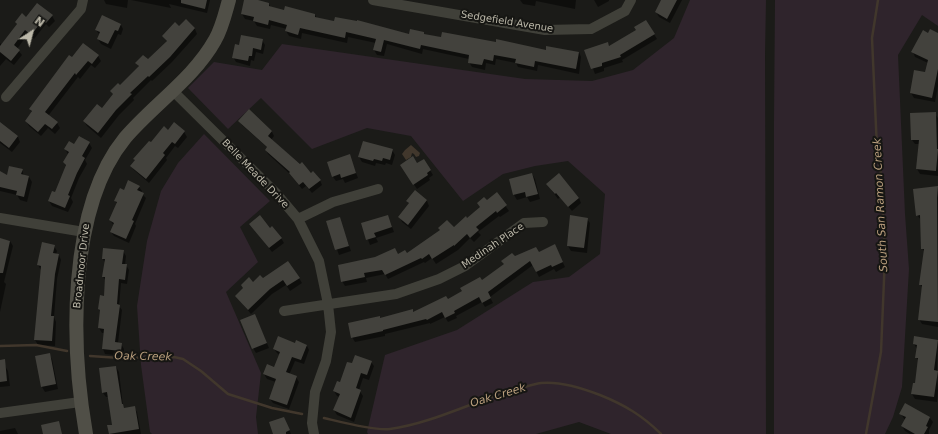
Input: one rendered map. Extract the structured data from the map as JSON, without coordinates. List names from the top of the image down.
{
  "streets": {
    "street": [
      "Sedgefield Avenue",
      "Belle Meade Drive",
      "Medinah Place",
      "Broadmoor Drive"
    ]
  },
  "crossings": [
    ["Belle Meade Drive", "Medinah Place"],
    ["Belle Meade Drive", "Broadmoor Drive"]
  ],
  "water": ["South San Ramon Creek", "Oak Creek"],
  "north": "top right"
}
